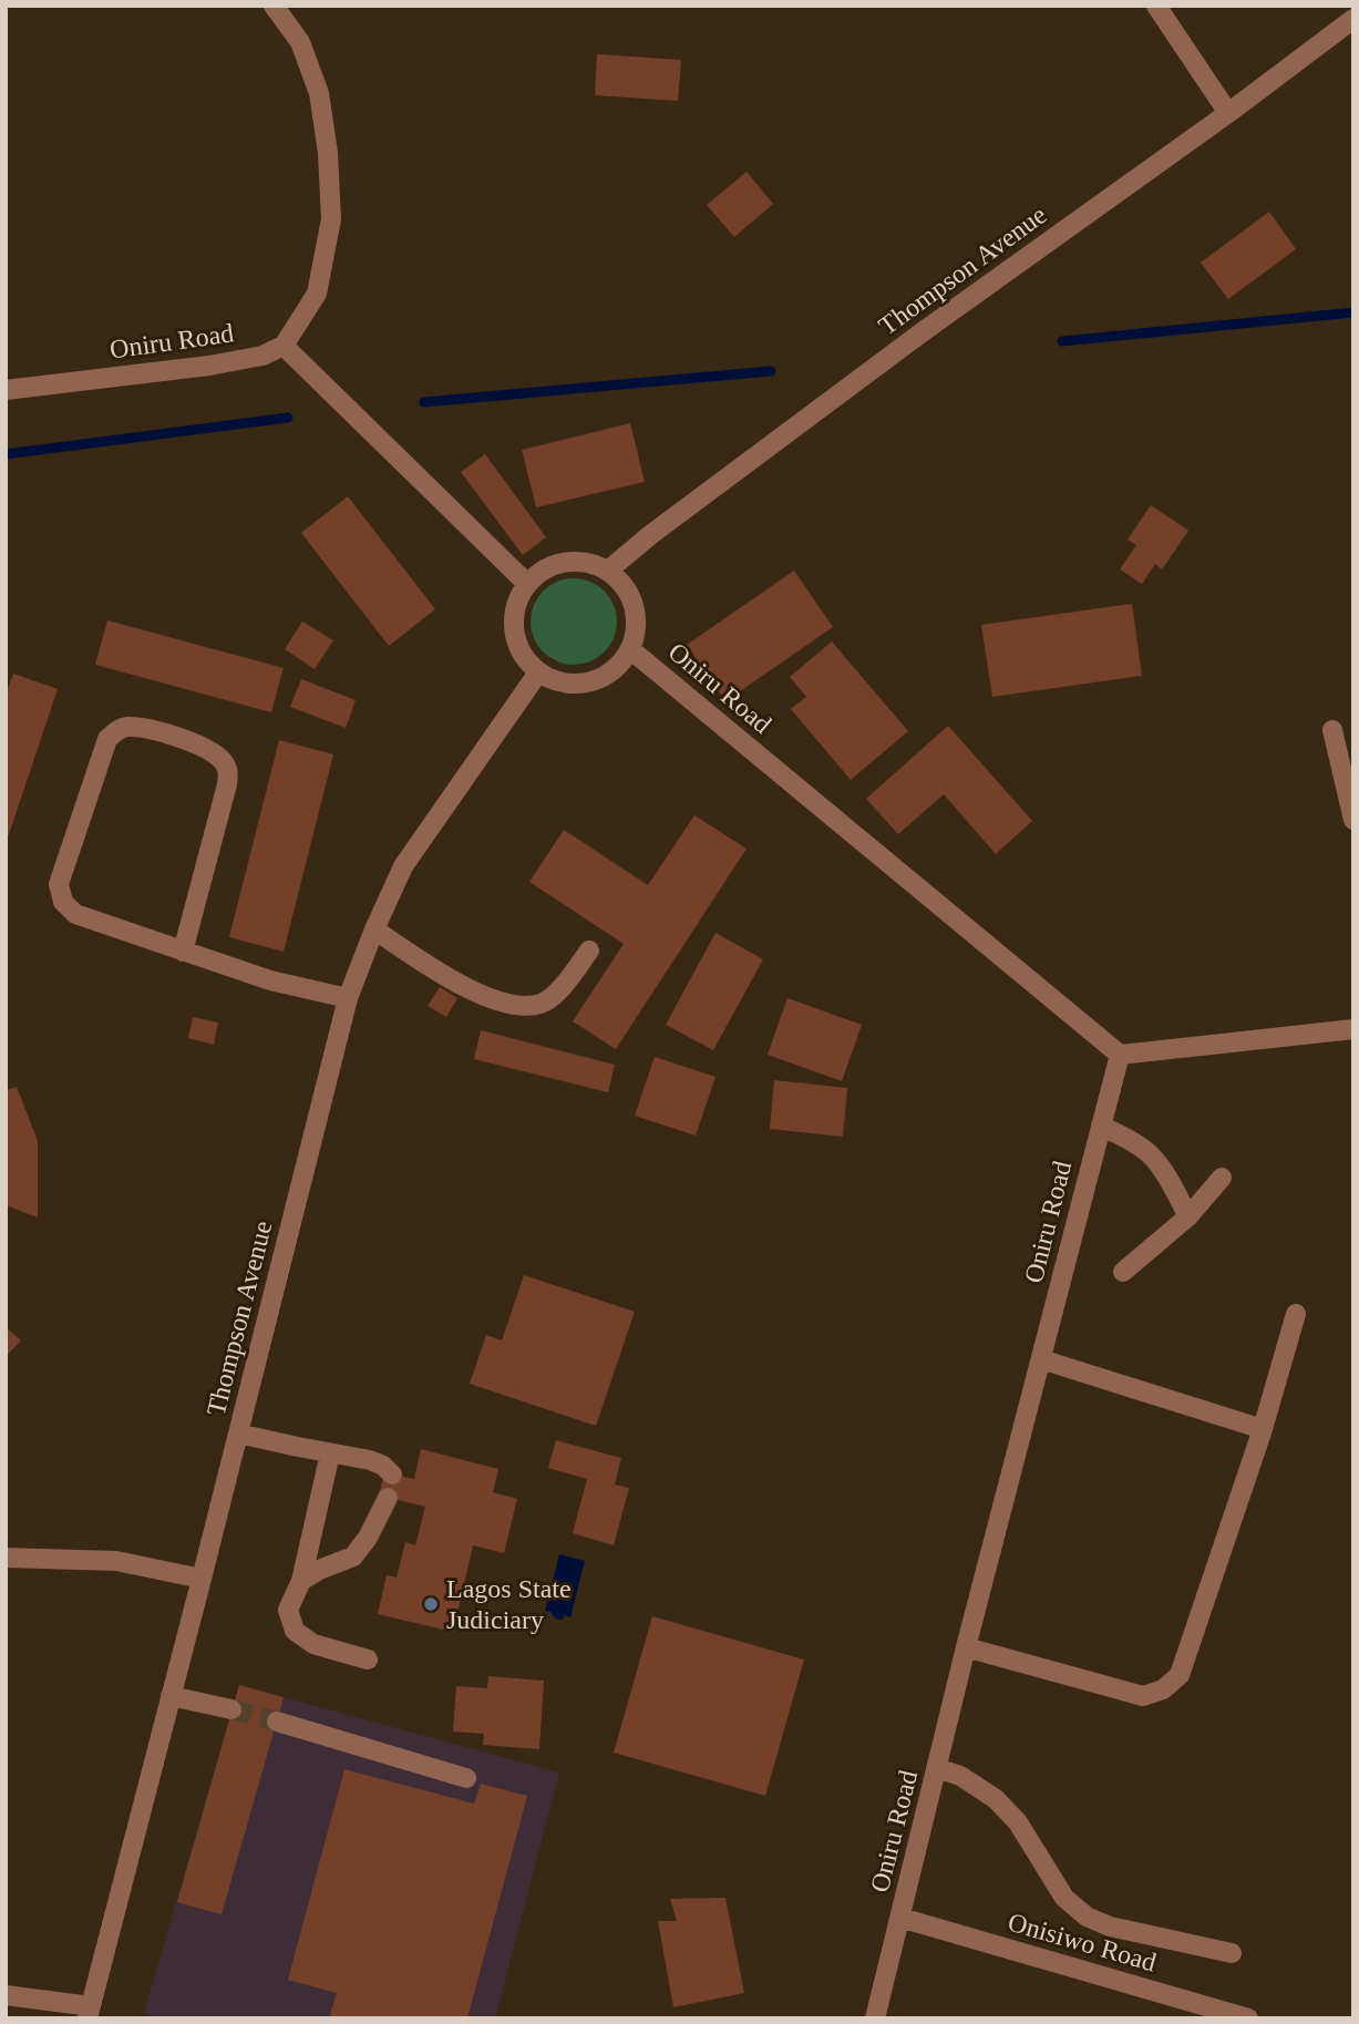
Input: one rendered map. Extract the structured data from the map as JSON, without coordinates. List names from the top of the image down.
{
  "streets": {
    "street": ["Thompson Avenue", "Oniru Road", "Onisiwo Road"]
  },
  "crossings": [
    ["Thompson Avenue", "Oniru Road"],
    ["Oniru Road", "Onisiwo Road"]
  ],
  "places": ["Lagos State Judiciary"]
}
